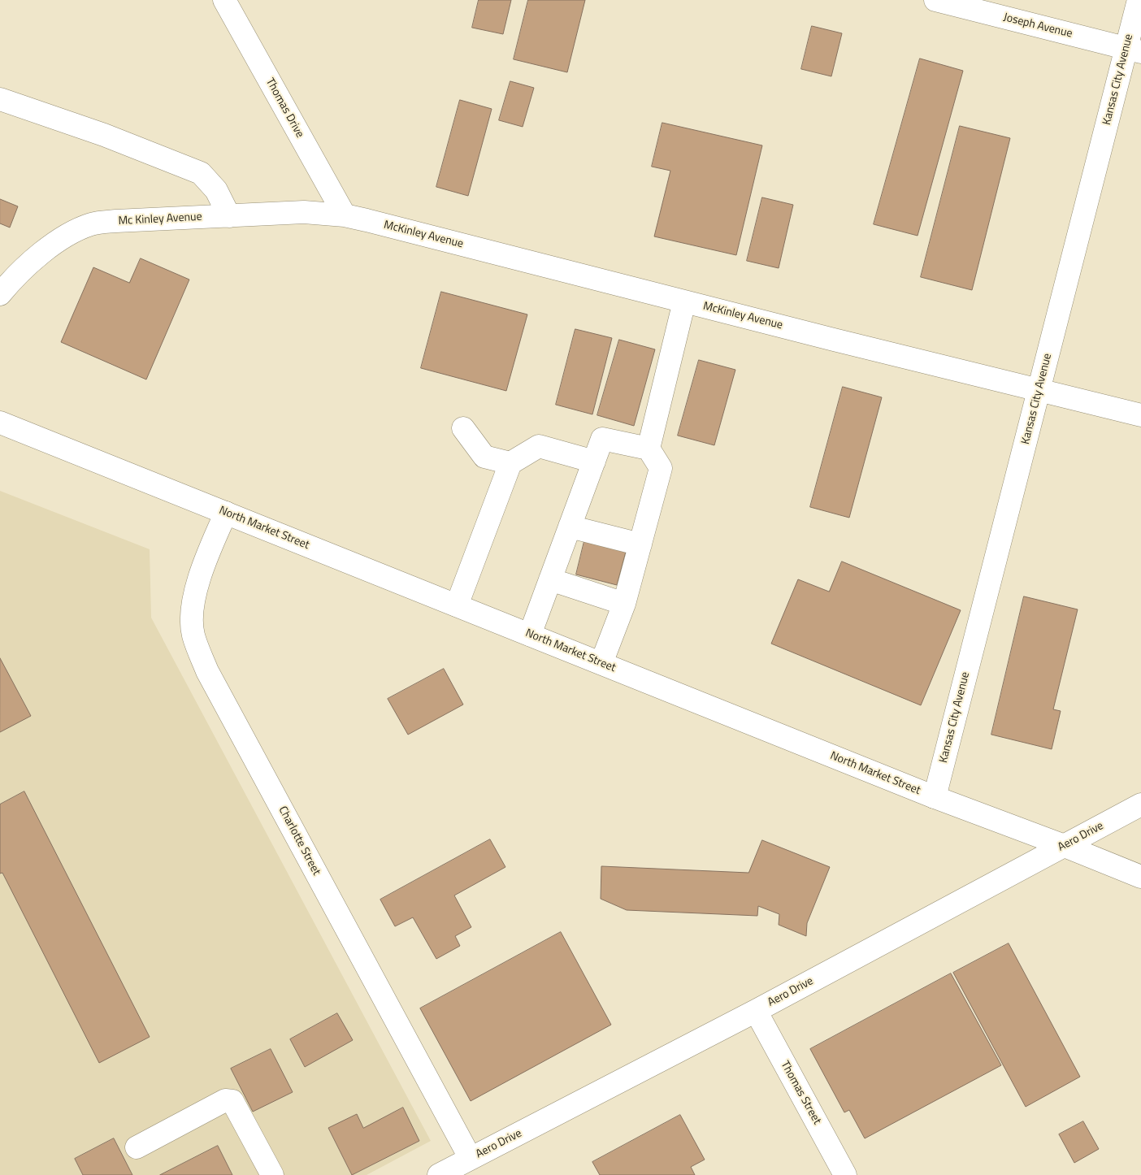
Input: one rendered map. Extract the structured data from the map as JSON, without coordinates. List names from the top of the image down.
{
  "streets": {
    "street": [
      "Joseph Avenue",
      "Kansas City Avenue",
      "Thomas Drive",
      "Mc Kinley Avenue",
      "McKinley Avenue",
      "North Market Street",
      "Aero Drive",
      "Charlotte Street",
      "Thomas Street"
    ]
  },
  "crossings": [
    ["Joseph Avenue", "Kansas City Avenue"],
    ["Kansas City Avenue", "McKinley Avenue"],
    ["Kansas City Avenue", "North Market Street"],
    ["Thomas Drive", "Mc Kinley Avenue"],
    ["Thomas Drive", "McKinley Avenue"],
    ["Mc Kinley Avenue", "McKinley Avenue"],
    ["North Market Street", "Aero Drive"],
    ["North Market Street", "Charlotte Street"],
    ["Aero Drive", "Charlotte Street"],
    ["Aero Drive", "Thomas Street"]
  ]
}
